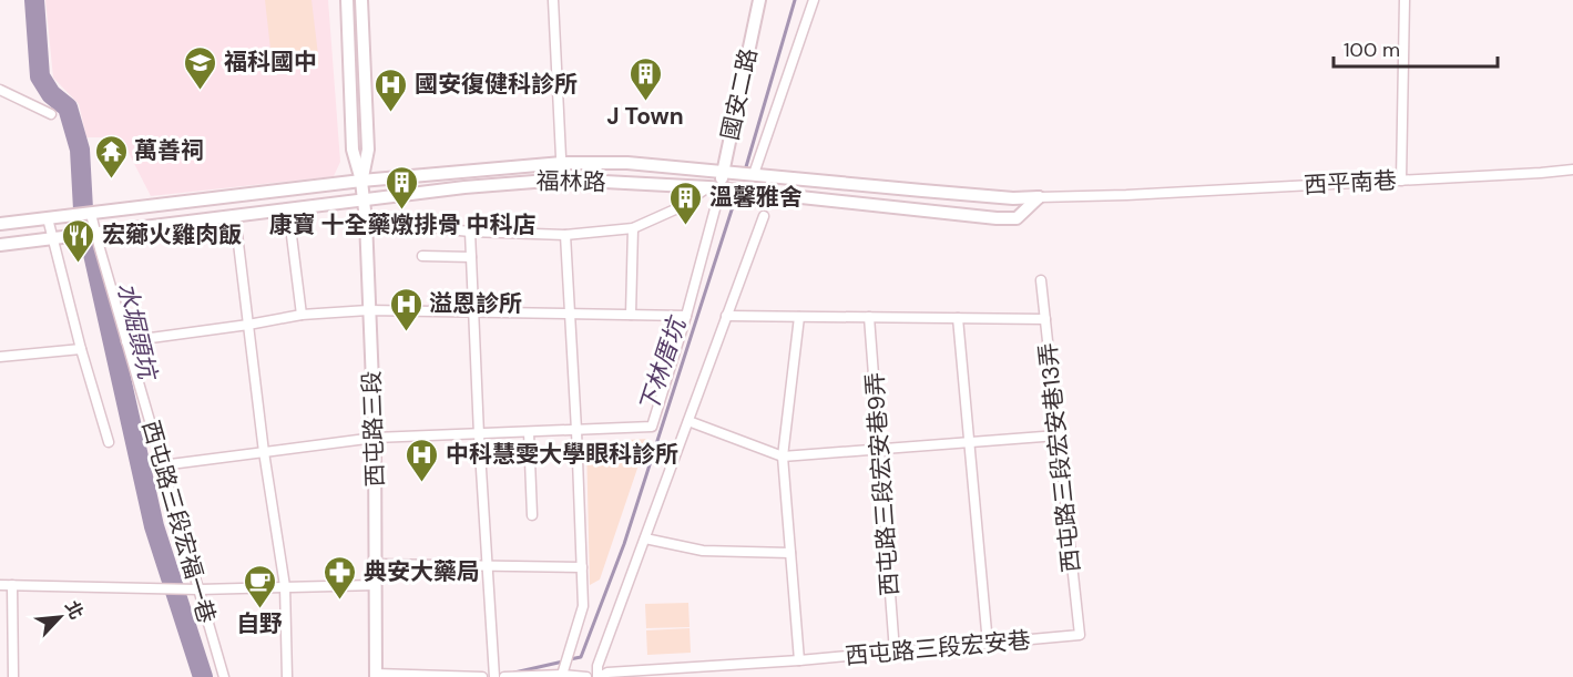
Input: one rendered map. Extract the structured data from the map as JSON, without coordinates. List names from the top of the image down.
{
  "streets": {
    "street": [
      "國安二路",
      "福林路",
      "西平南巷",
      "西屯路三段",
      "西屯路三段宏安巷13弄",
      "西屯路三段宏安巷9弄",
      "西屯路三段宏福一巷",
      "西屯路三段宏安巷"
    ]
  },
  "crossings": [
    ["國安二路", "福林路"],
    ["福林路", "西平南巷"],
    ["福林路", "西屯路三段"],
    ["福林路", "西屯路三段宏福一巷"],
    ["西屯路三段宏安巷13弄", "西屯路三段宏安巷"],
    ["西屯路三段宏安巷9弄", "西屯路三段宏安巷"]
  ],
  "water": ["水堀頭坑", "下林厝坑"],
  "places": {
    "school or university": ["福科國中"],
    "building": ["J Town", "康寶 十全藥燉排骨 中科店", "溫馨雅舍"],
    "hospital": ["國安復健科診所", "溢恩診所", "中科慧雯大學眼科診所"],
    "temple": ["萬善祠"],
    "restaurant": ["宏薌火雞肉飯"],
    "pharmacy": ["典安大藥局"],
    "cafe": ["自野"]
  },
  "scale_bar": "100 m",
  "north": "top right"
}
